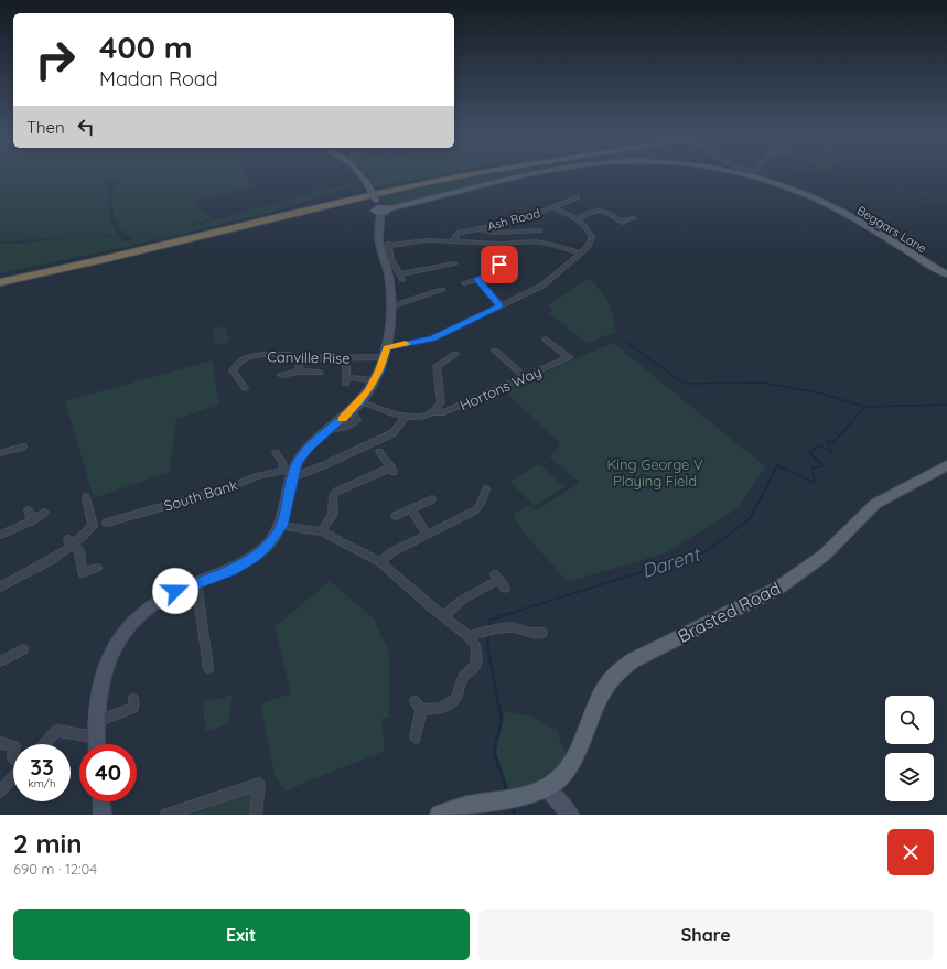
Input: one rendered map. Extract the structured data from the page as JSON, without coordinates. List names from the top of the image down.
{
  "streets": {
    "main road": ["Beggars Lane", "Brasted Road"],
    "street": [
      "Ash Road",
      "Canville Rise",
      "Hortons Way",
      "South Bank"
    ]
  },
  "water": ["Darent"],
  "parks": ["King George V Playing Field"],
  "page": {
    "turn": ["400 m", "Madan Road"],
    "then": "Then",
    "speed": "33 km/h",
    "limit": "40",
    "heading": ["2 min", "690 m · 12:04"],
    "buttons": ["Exit", "Share"]
  }
}
